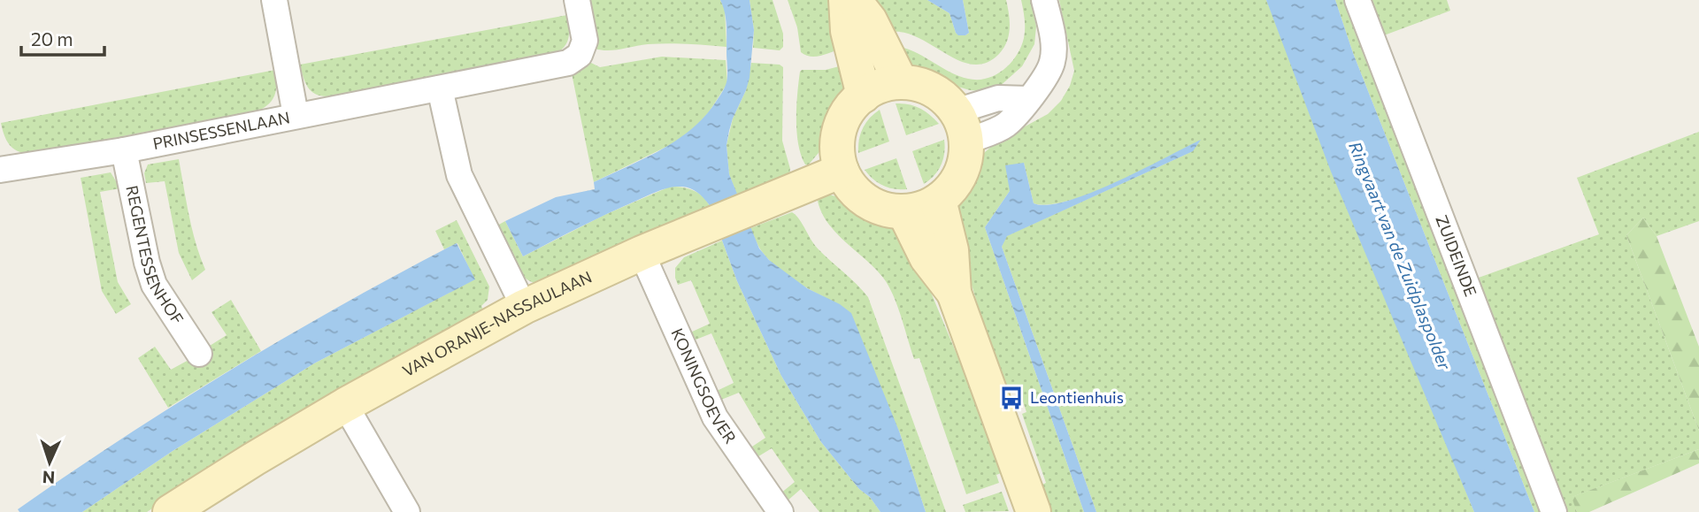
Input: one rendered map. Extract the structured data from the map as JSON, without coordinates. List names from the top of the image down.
{
  "streets": {
    "main road": ["VAN ORANJE-NASSAULAAN"],
    "street": [
      "PRINSESSENLAAN",
      "REGENTESSENHOF",
      "ZUIDEINDE",
      "KONINGSOEVER"
    ]
  },
  "crossings": [
    ["PRINSESSENLAAN", "REGENTESSENHOF"],
    ["VAN ORANJE-NASSAULAAN", "KONINGSOEVER"]
  ],
  "water": ["Ringvaart van de Zuidplaspolder"],
  "places": {
    "bus stop": ["Leontienhuis"]
  },
  "scale_bar": "20 m",
  "north": "bottom"
}
